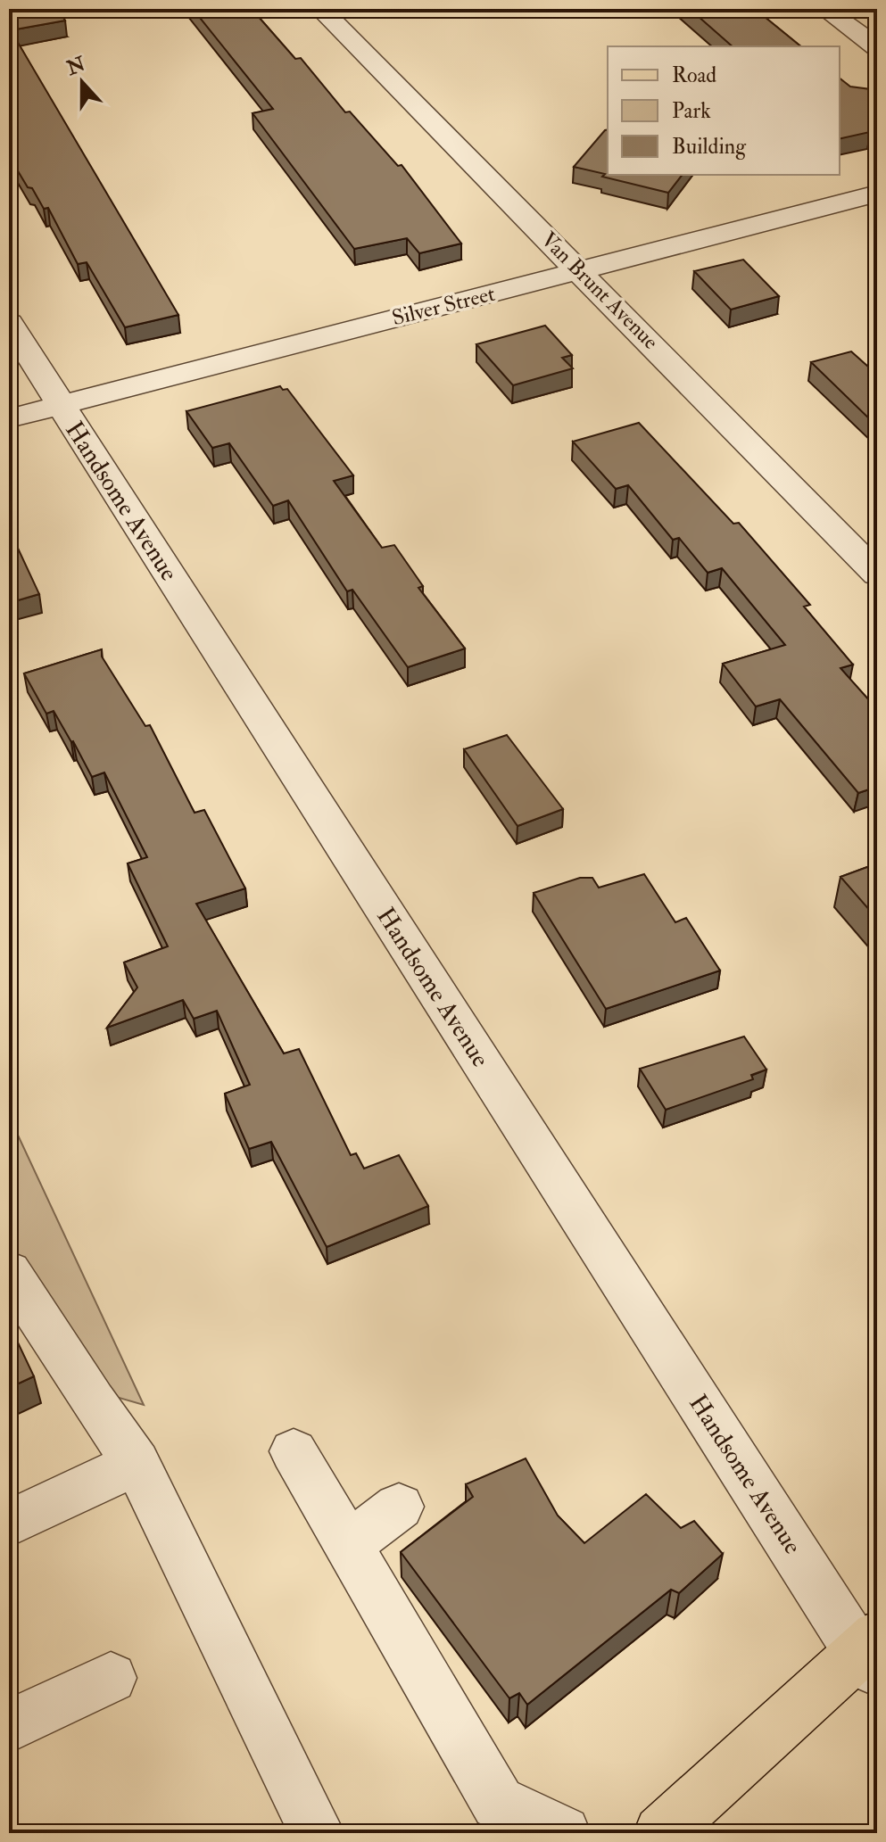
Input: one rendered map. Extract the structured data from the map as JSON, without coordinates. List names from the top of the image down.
{
  "streets": {
    "street": ["Van Brunt Avenue", "Silver Street", "Handsome Avenue"]
  },
  "crossings": [
    ["Van Brunt Avenue", "Silver Street"],
    ["Silver Street", "Handsome Avenue"]
  ],
  "legend": ["Road", "Park", "Building"],
  "north": "top"
}
